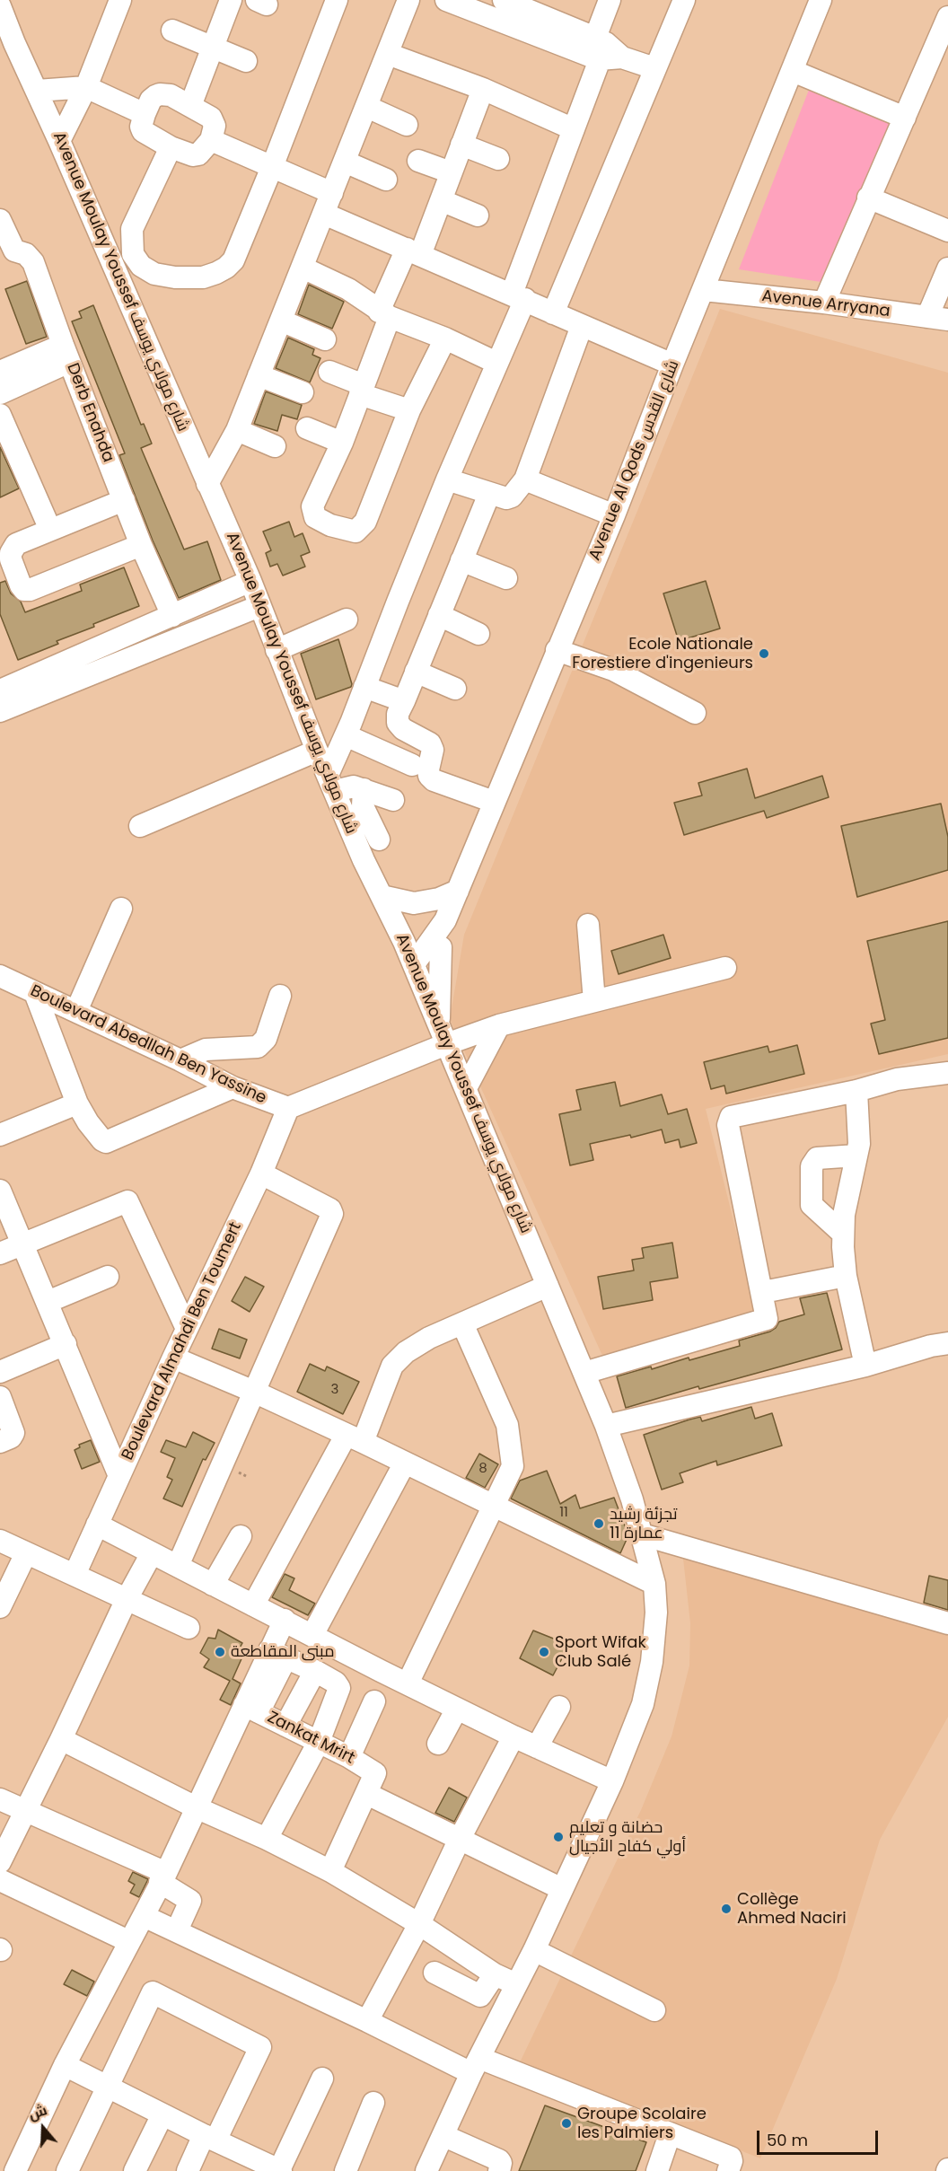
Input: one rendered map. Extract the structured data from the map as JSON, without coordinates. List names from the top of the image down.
{
  "streets": {
    "street": [
      "Avenue Moulay Youssef شارع مولاي يوسف",
      "Avenue Arryana",
      "Derb Enahda",
      "Avenue Al Qods شارع القدس",
      "Boulevard Abedllah Ben Yassine",
      "Boulevard Almahdi Ben Toumert",
      "Zankat Mrirt"
    ]
  },
  "crossings": [
    ["Avenue Moulay Youssef شارع مولاي يوسف", "Avenue Al Qods شارع القدس"],
    ["Avenue Arryana", "Avenue Al Qods شارع القدس"],
    ["Boulevard Abedllah Ben Yassine", "Boulevard Almahdi Ben Toumert"]
  ],
  "places": [
    "Ecole Nationale Forestiere d'ingenieurs",
    "تجزئة رشيد عمارة 11",
    "مبنى المقاطعة",
    "Sport Wifak Club Salé",
    "حضانة و تعليم أولي كفاح الأجيال",
    "Collège Ahmed Naciri",
    "Groupe Scolaire les Palmiers"
  ],
  "house_numbers": ["3", "8", "11"],
  "scale_bar": "50 m",
  "north": "top"
}
